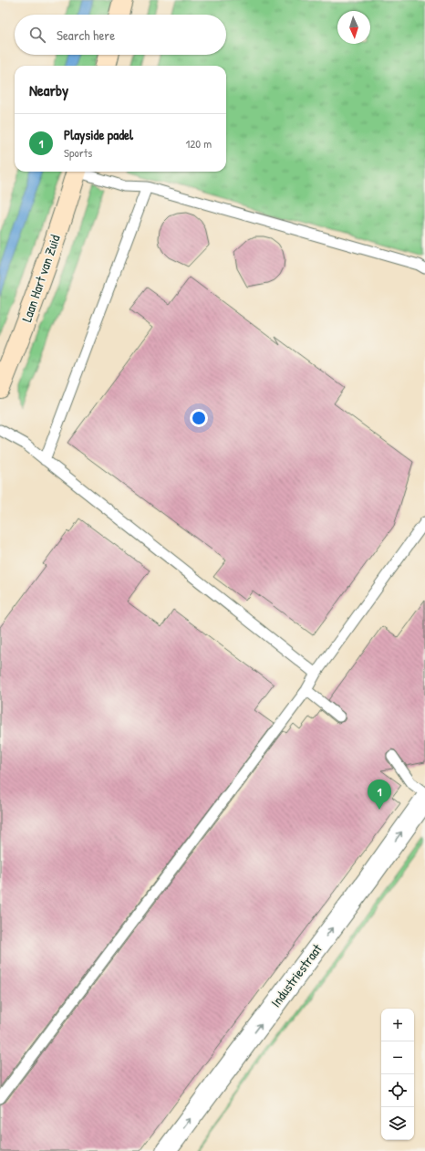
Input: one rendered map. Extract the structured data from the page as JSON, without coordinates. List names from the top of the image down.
{
  "streets": {
    "main road": ["Laan Hart van Zuid"],
    "street": ["Industriestraat"]
  },
  "one_way": ["Industriestraat"],
  "north": "bottom",
  "page": {
    "search": "Search here",
    "heading": "Nearby",
    "list": [
      {
        "mark": "1",
        "name": "Playside padel",
        "note": "Sports",
        "value": "120 m"
      }
    ],
    "pins": "1",
    "map_buttons": ["+", "−"]
  }
}
